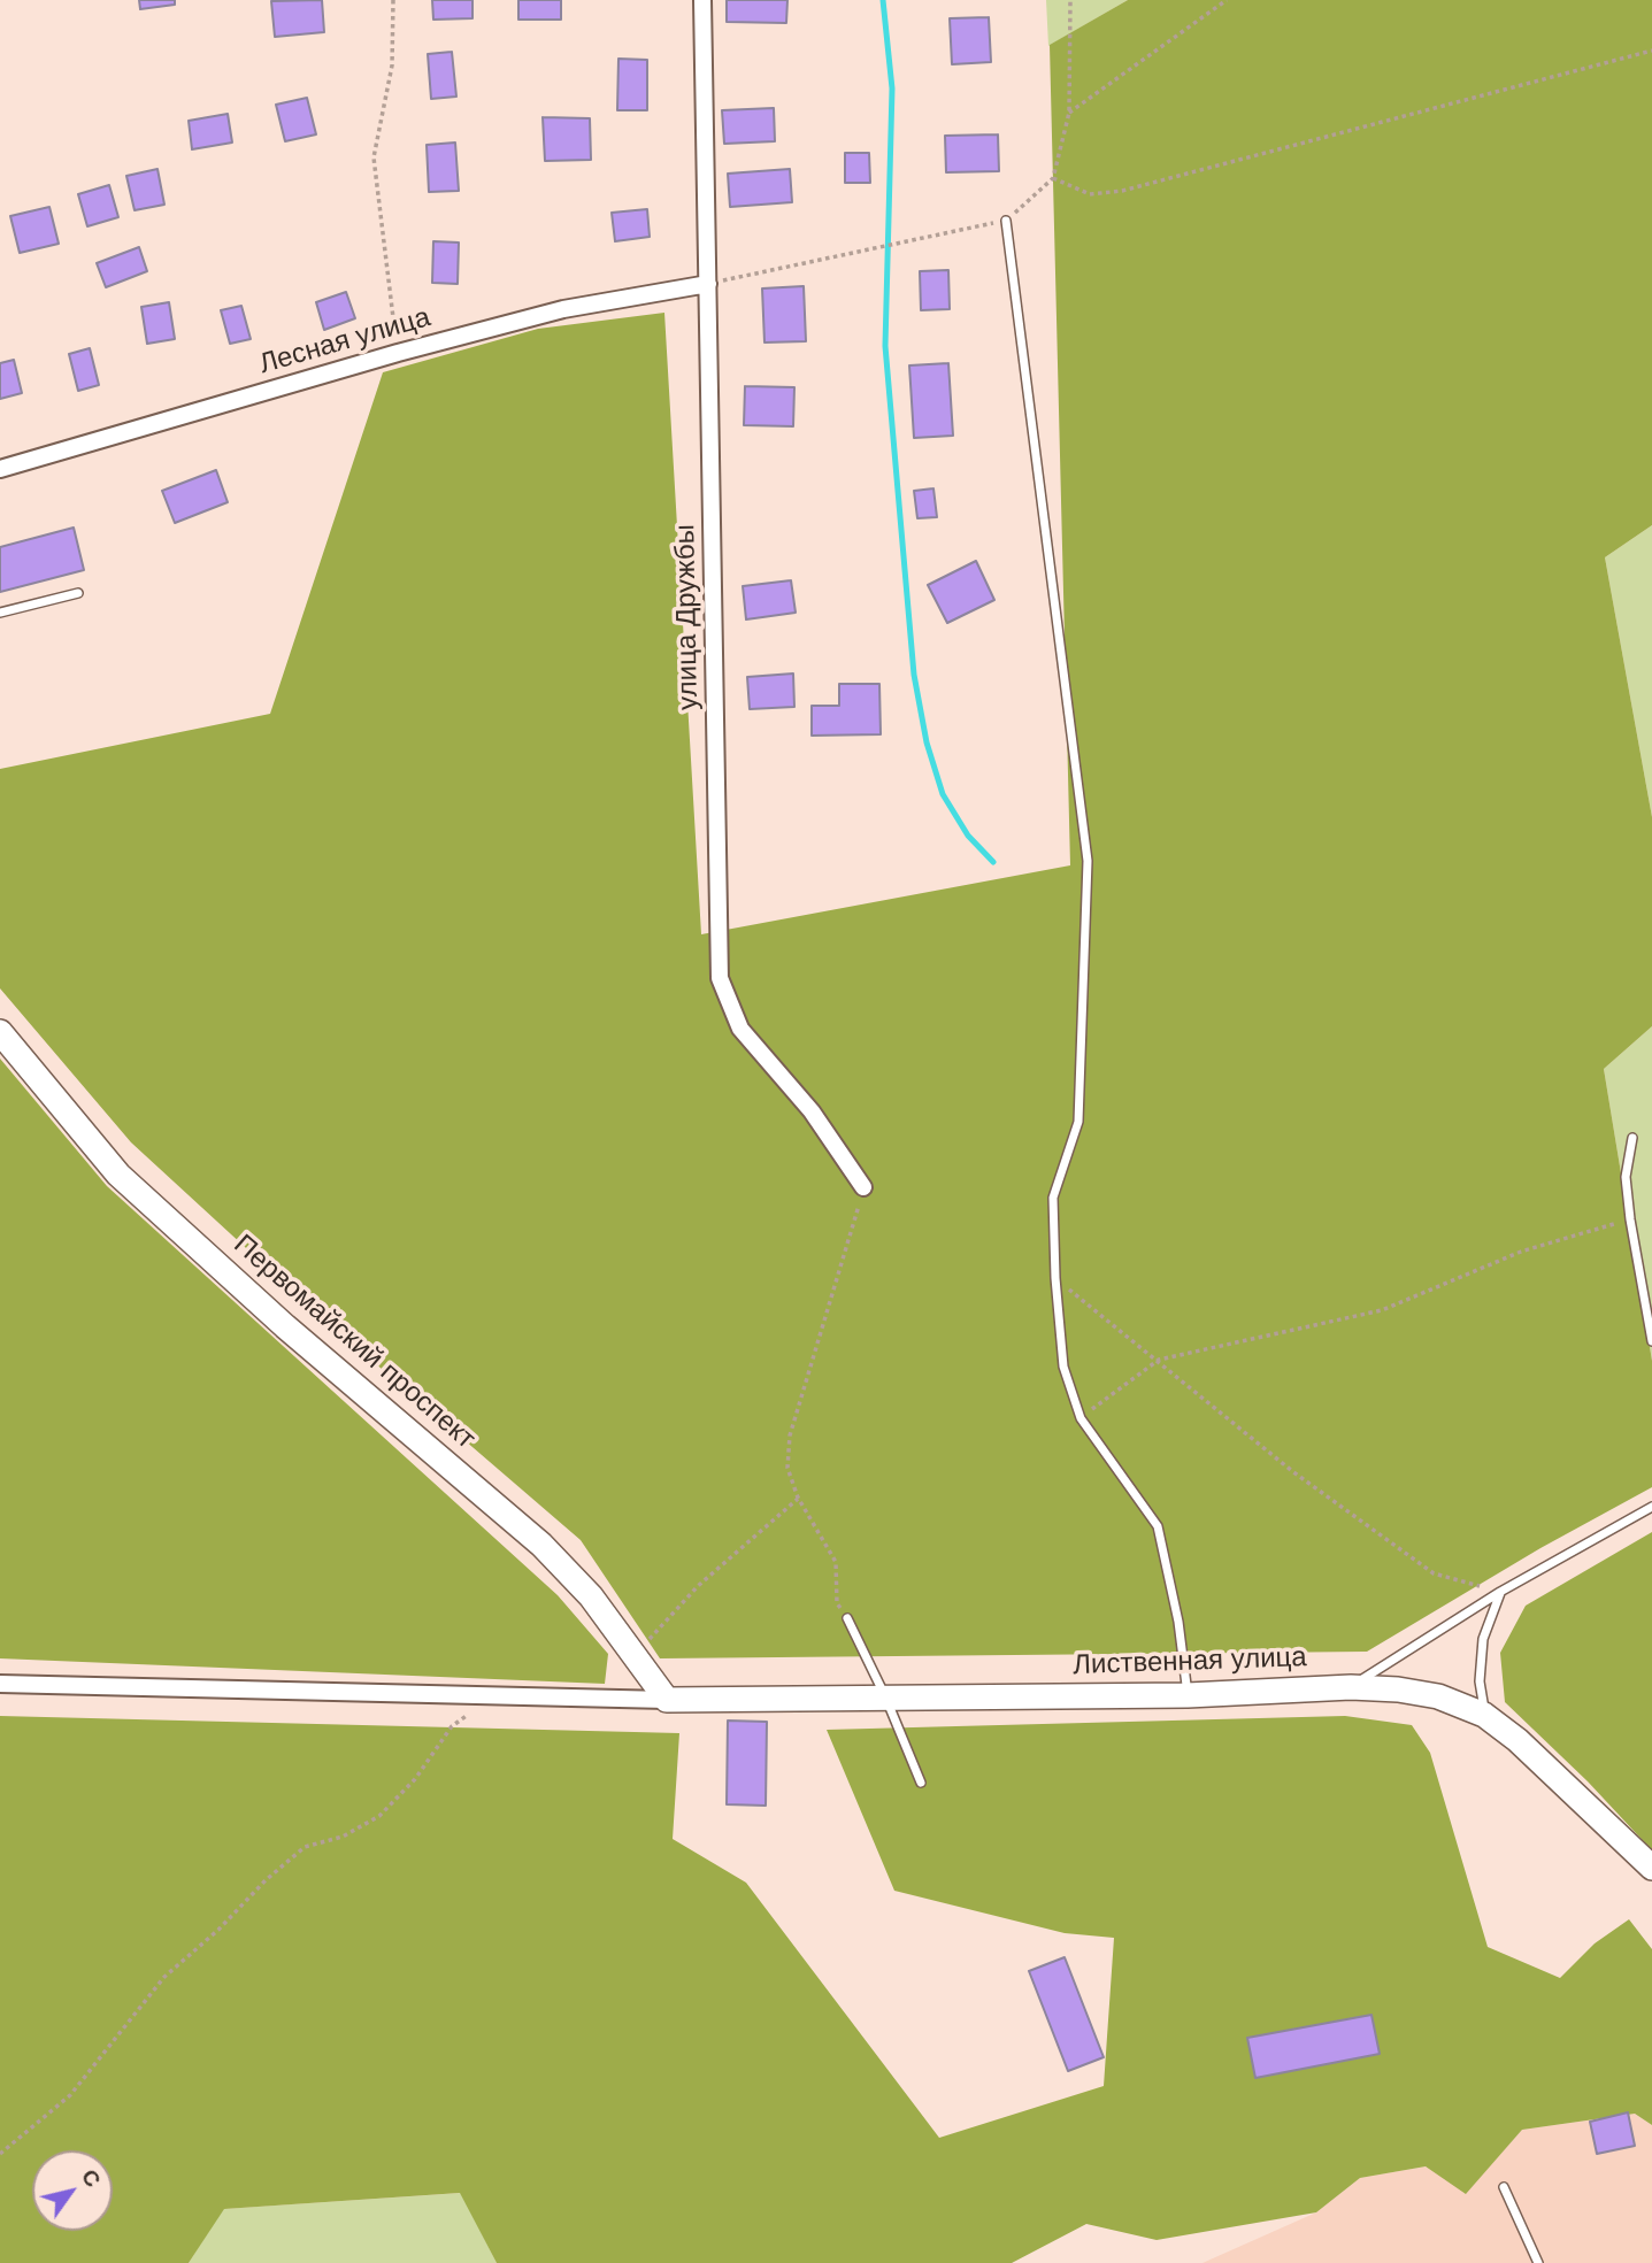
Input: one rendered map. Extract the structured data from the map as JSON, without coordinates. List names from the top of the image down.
{
  "streets": {
    "street": [
      "Лесная улица",
      "улица Дружбы",
      "Первомайский проспект",
      "Лиственная улица"
    ]
  },
  "crossings": [
    ["Лесная улица", "улица Дружбы"],
    ["Первомайский проспект", "Лиственная улица"]
  ],
  "north": "top right"
}
